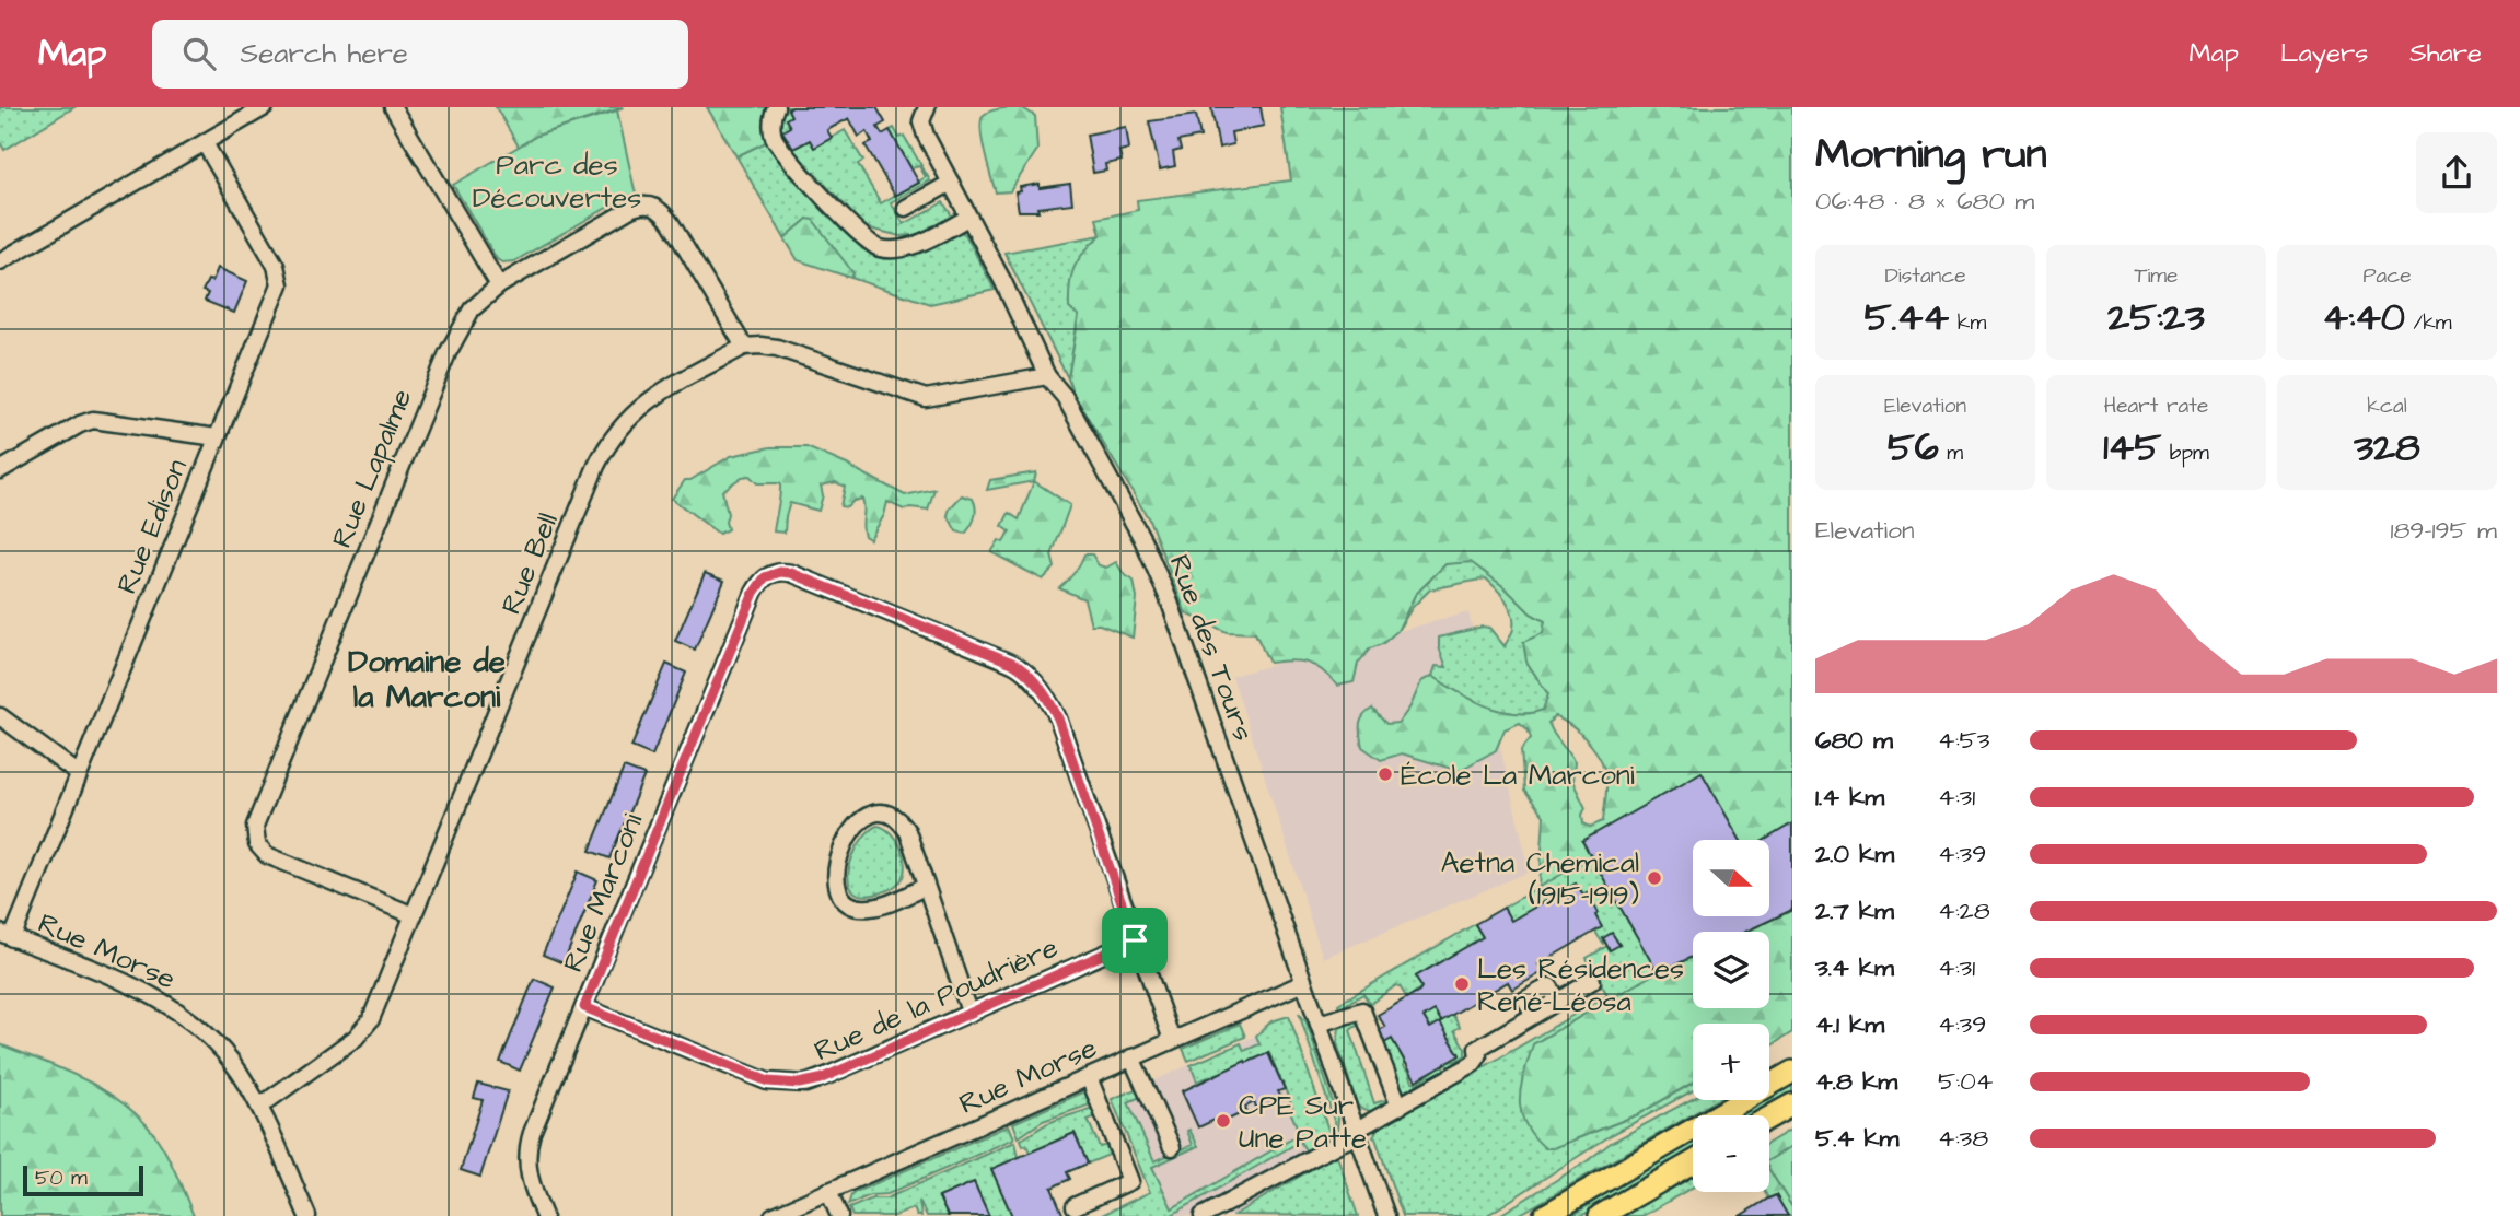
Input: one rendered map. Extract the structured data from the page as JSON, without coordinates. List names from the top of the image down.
{
  "streets": {
    "street": [
      "Rue Lapalme",
      "Rue Edison",
      "Rue Bell",
      "Rue des Tours",
      "Rue Marconi",
      "Rue Morse",
      "Rue de la Poudrière"
    ]
  },
  "crossings": [
    ["Rue Lapalme", "Rue Bell"],
    ["Rue Edison", "Rue Morse"],
    ["Rue Bell", "Rue Morse"],
    ["Rue des Tours", "Rue Morse"],
    ["Rue Marconi", "Rue de la Poudrière"]
  ],
  "districts": ["Domaine de la Marconi"],
  "parks": ["Parc des Découvertes"],
  "places": [
    "École La Marconi",
    "Aetna Chemical (1915-1919)",
    "Les Résidences René-Léosa",
    "CPE Sur Une Patte"
  ],
  "scale_bar": "50 m",
  "north": "right",
  "page": {
    "header": "Map",
    "search": "Search here",
    "nav": ["Map", "Layers", "Share"],
    "heading": ["Morning run", "06:48 · 8 × 680 m"],
    "stats": [
      ["Distance", "5.44 km"],
      ["Time", "25:23"],
      ["Pace", "4:40 /km"],
      ["Elevation", "56 m"],
      ["Heart rate", "145 bpm"],
      ["kcal", "328"]
    ],
    "chart": ["Elevation", "189–195 m"],
    "list": [
      {
        "name": "680 m",
        "note": "4:53"
      },
      {
        "name": "1.4 km",
        "note": "4:31"
      },
      {
        "name": "2.0 km",
        "note": "4:39"
      },
      {
        "name": "2.7 km",
        "note": "4:28"
      },
      {
        "name": "3.4 km",
        "note": "4:31"
      },
      {
        "name": "4.1 km",
        "note": "4:39"
      },
      {
        "name": "4.8 km",
        "note": "5:04"
      },
      {
        "name": "5.4 km",
        "note": "4:38"
      }
    ],
    "map_buttons": ["+", "−"],
    "scale": "50 m"
  }
}
